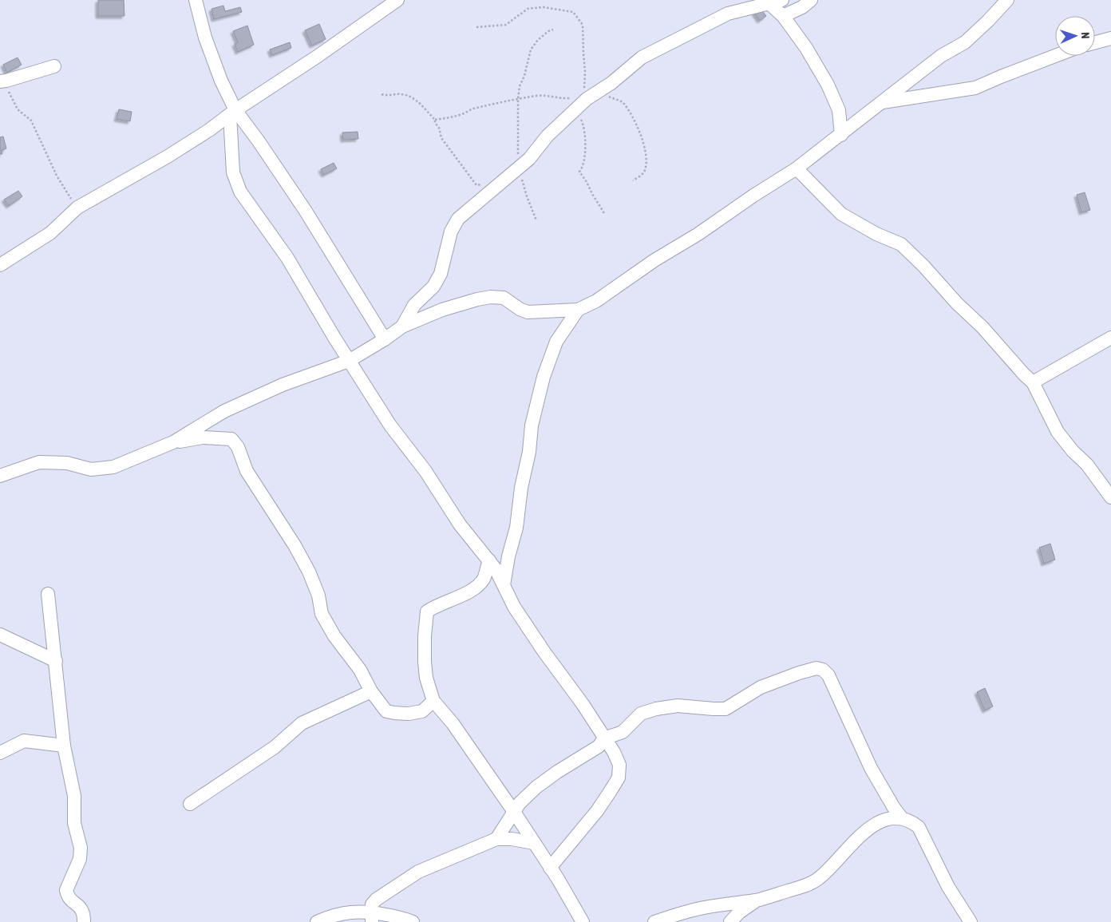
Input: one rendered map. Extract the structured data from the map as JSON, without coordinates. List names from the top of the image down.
{
  "north": "right"
}
